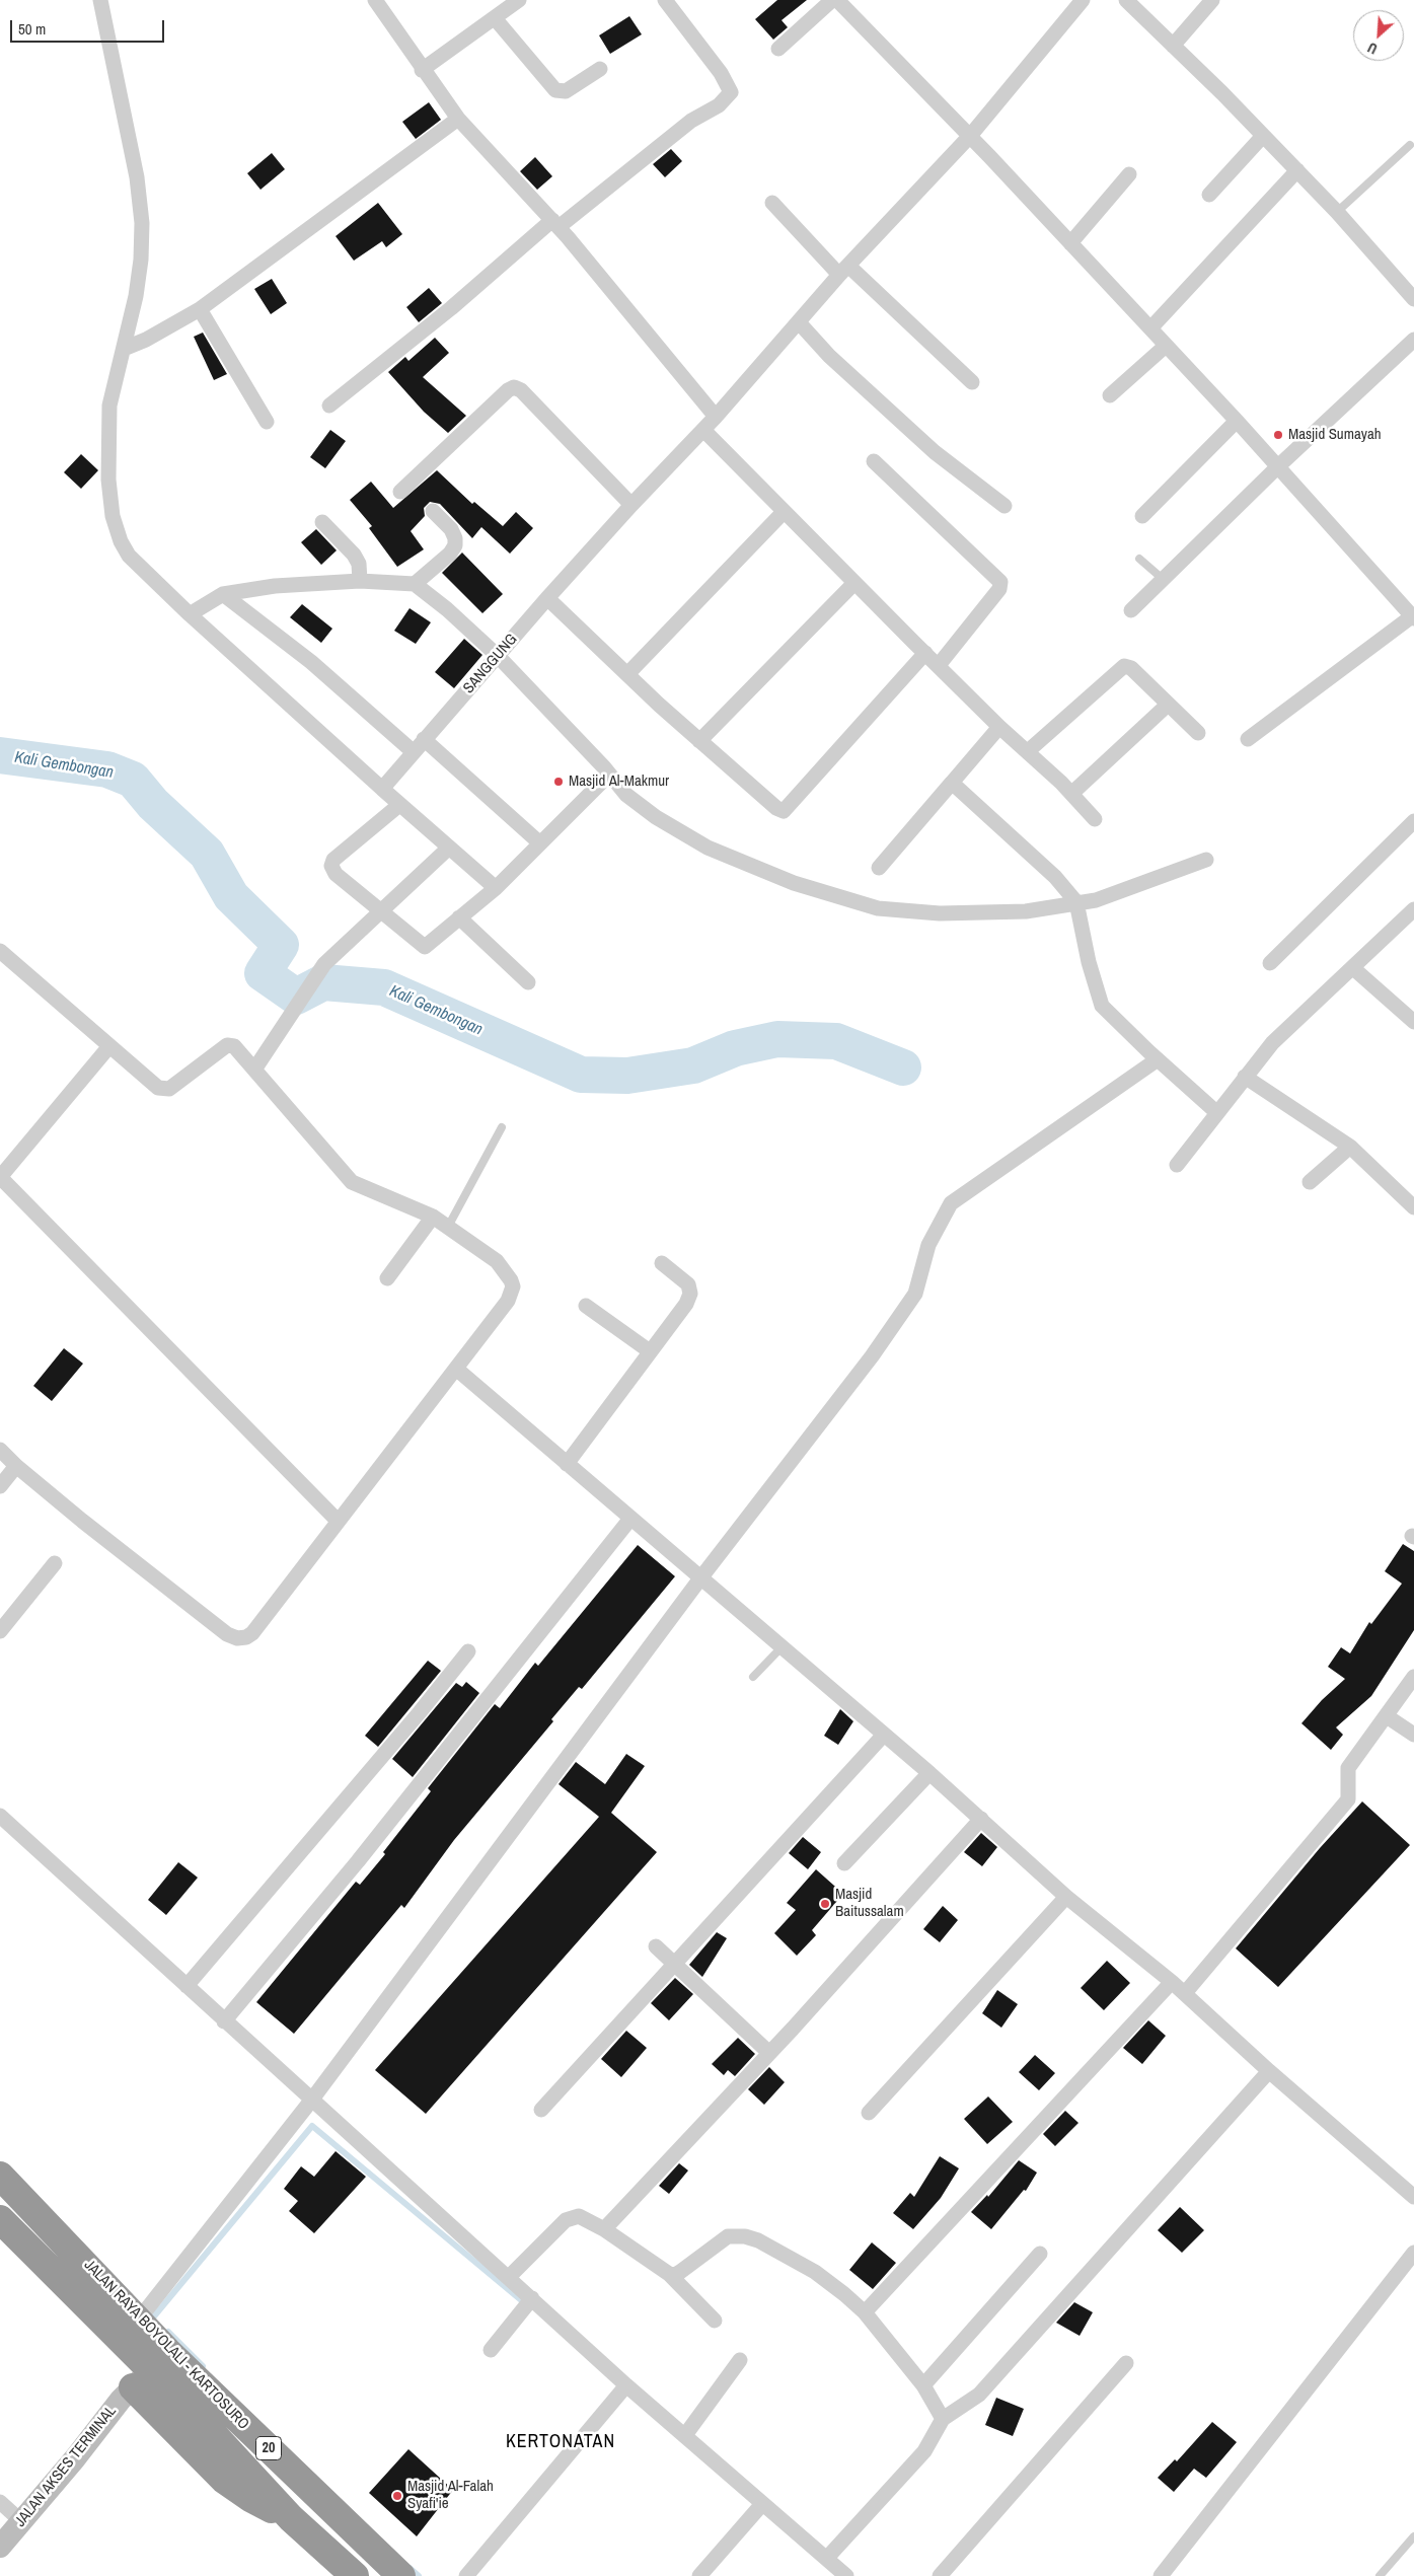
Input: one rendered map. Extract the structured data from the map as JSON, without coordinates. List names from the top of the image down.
{
  "streets": {
    "highway": ["JALAN RAYA BOYOLALI - KARTOSURO", "20"],
    "street": ["SANGGUNG", "JALAN AKSES TERMINAL"]
  },
  "crossings": [
    ["JALAN RAYA BOYOLALI - KARTOSURO", "JALAN AKSES TERMINAL"]
  ],
  "districts": ["KERTONATAN"],
  "water": ["Kali Gembongan"],
  "places": [
    "Masjid Sumayah",
    "Masjid Al-Makmur",
    "Masjid Baitussalam",
    "Masjid Al-Falah Syafi'ie"
  ],
  "scale_bar": "50 m",
  "north": "bottom left"
}
